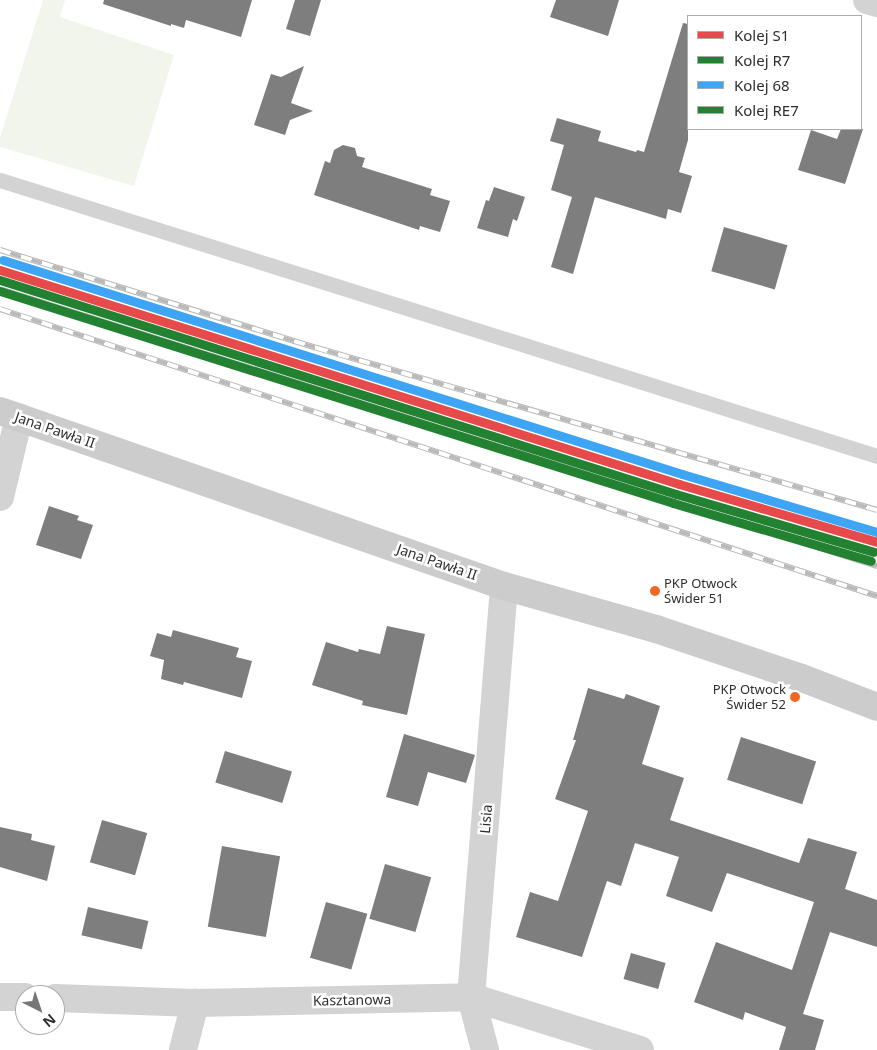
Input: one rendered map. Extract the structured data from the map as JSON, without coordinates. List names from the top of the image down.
{
  "streets": {
    "main road": ["Jana Pawła II"],
    "street": ["Lisia", "Kasztanowa"]
  },
  "crossings": [
    ["Jana Pawła II", "Lisia"],
    ["Lisia", "Kasztanowa"]
  ],
  "places": ["PKP Otwock Świder 51", "PKP Otwock Świder 52"],
  "lines": [
    "rail line 68",
    "rail line S1",
    "rail line R7",
    "rail line RE7"
  ],
  "legend": [
    "Kolej S1",
    "Kolej R7",
    "Kolej 68",
    "Kolej RE7"
  ],
  "north": "bottom right"
}
